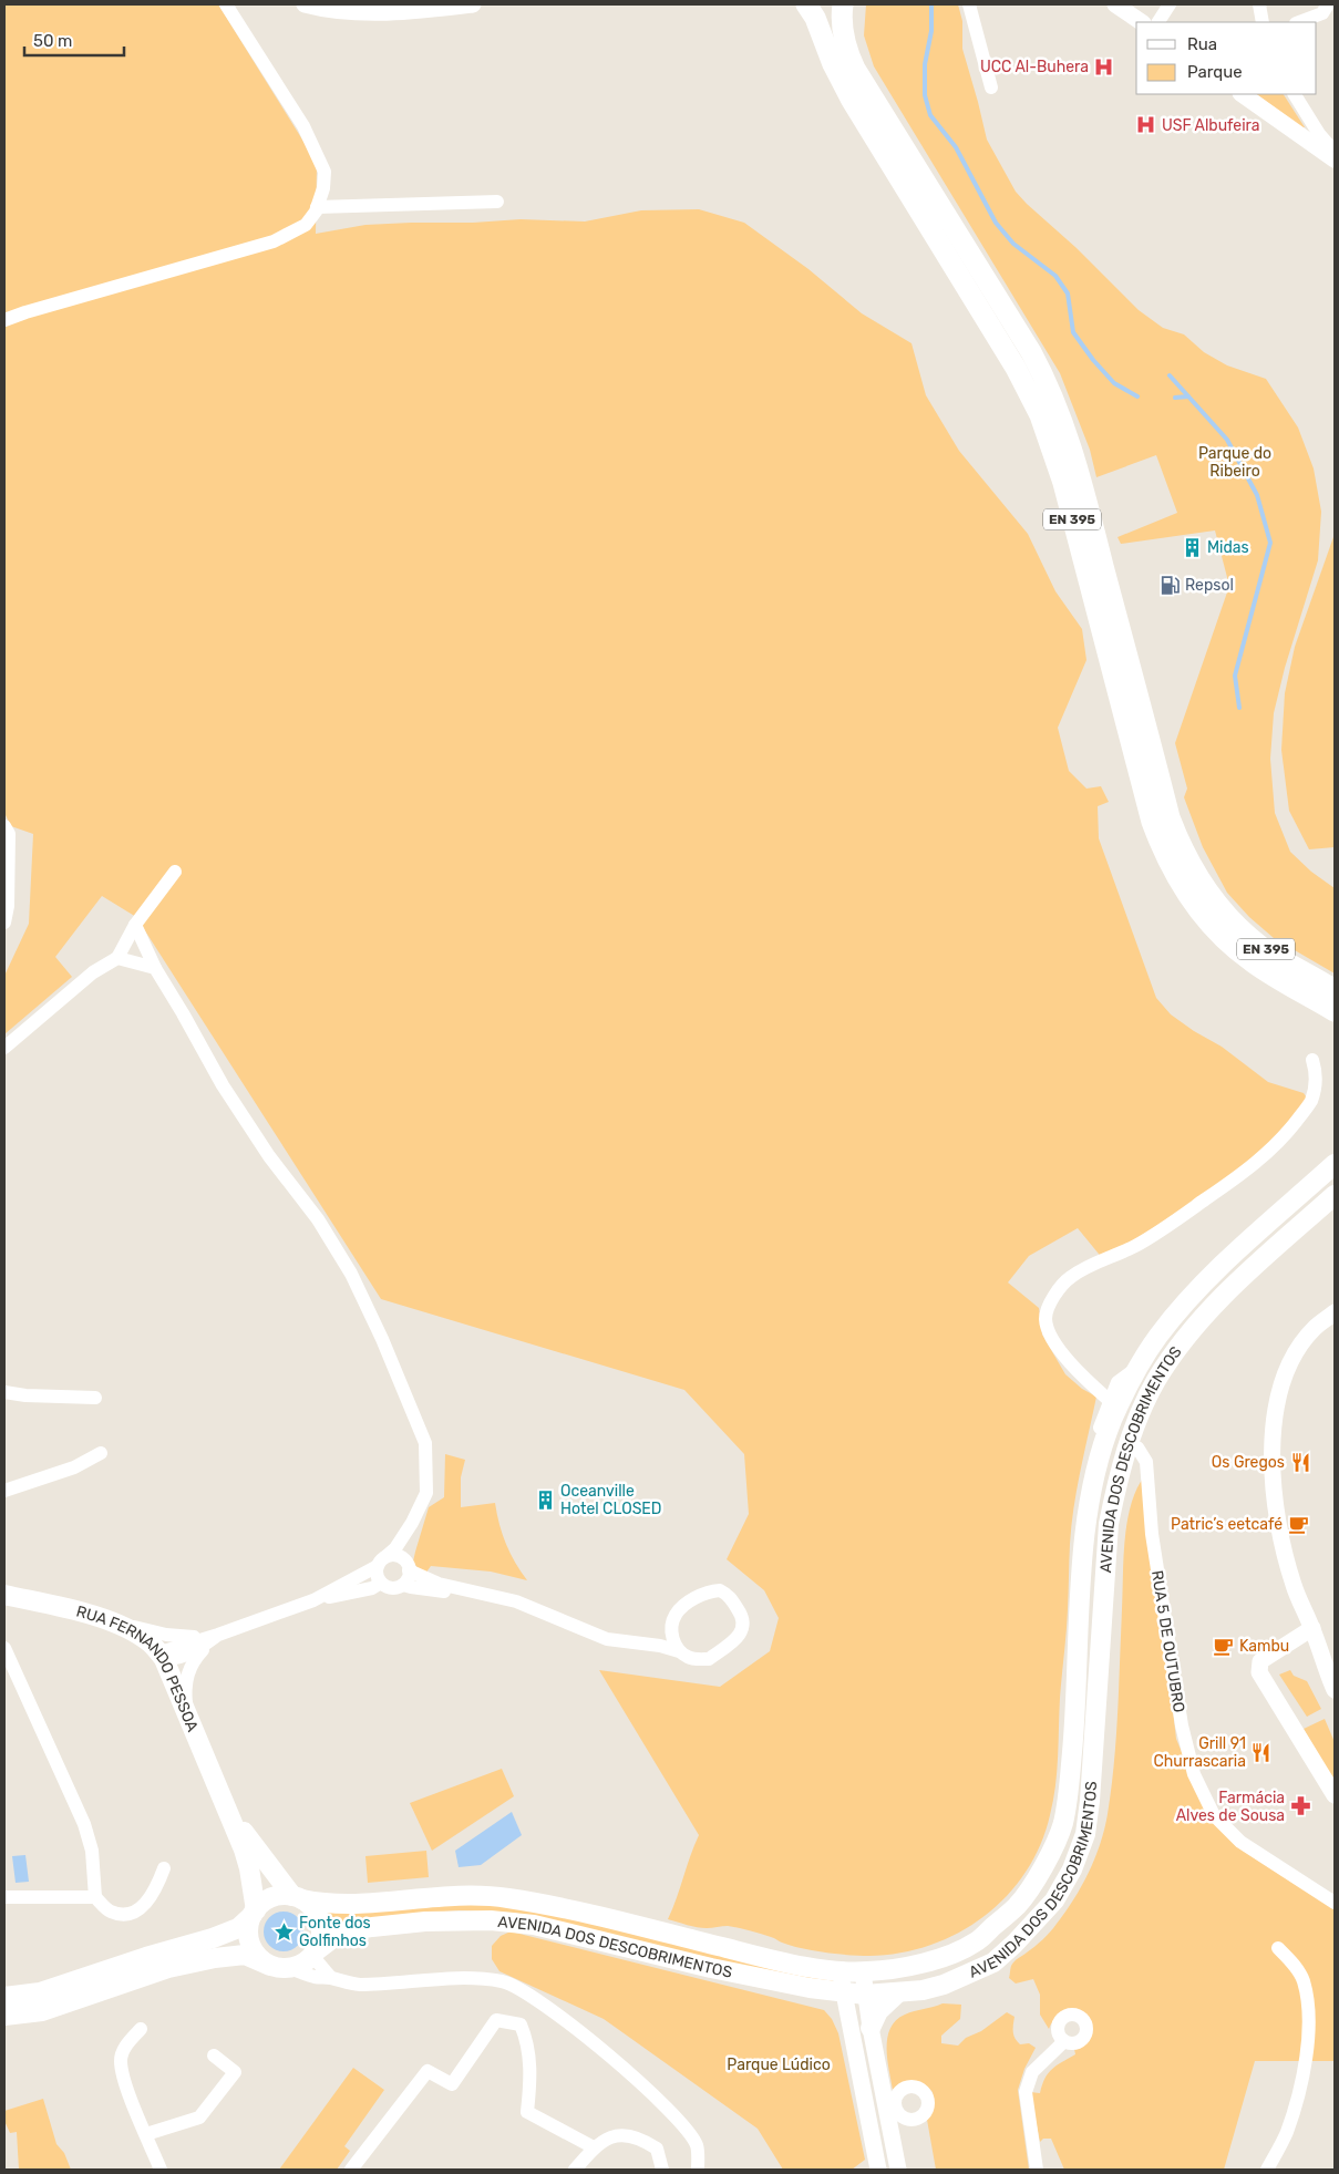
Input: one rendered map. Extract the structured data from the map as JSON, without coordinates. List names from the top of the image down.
{
  "streets": {
    "main road": ["EN 395", "AVENIDA DOS DESCOBRIMENTOS", "RUA FERNANDO PESSOA"],
    "street": ["RUA 5 DE OUTUBRO"]
  },
  "parks": ["Parque do Ribeiro", "Parque Lúdico"],
  "places": {
    "hospital": ["UCC Al-Buhera", "USF Albufeira"],
    "building": ["Midas", "Oceanville Hotel CLOSED"],
    "fuel station": ["Repsol"],
    "restaurant": ["Os Gregos", "Grill 91 Churrascaria"],
    "cafe": ["Patric’s eetcafé", "Kambu"],
    "pharmacy": ["Farmácia Alves de Sousa"],
    "place": ["Fonte dos Golfinhos"]
  },
  "legend": ["Rua", "Parque"],
  "scale_bar": "50 m"
}
